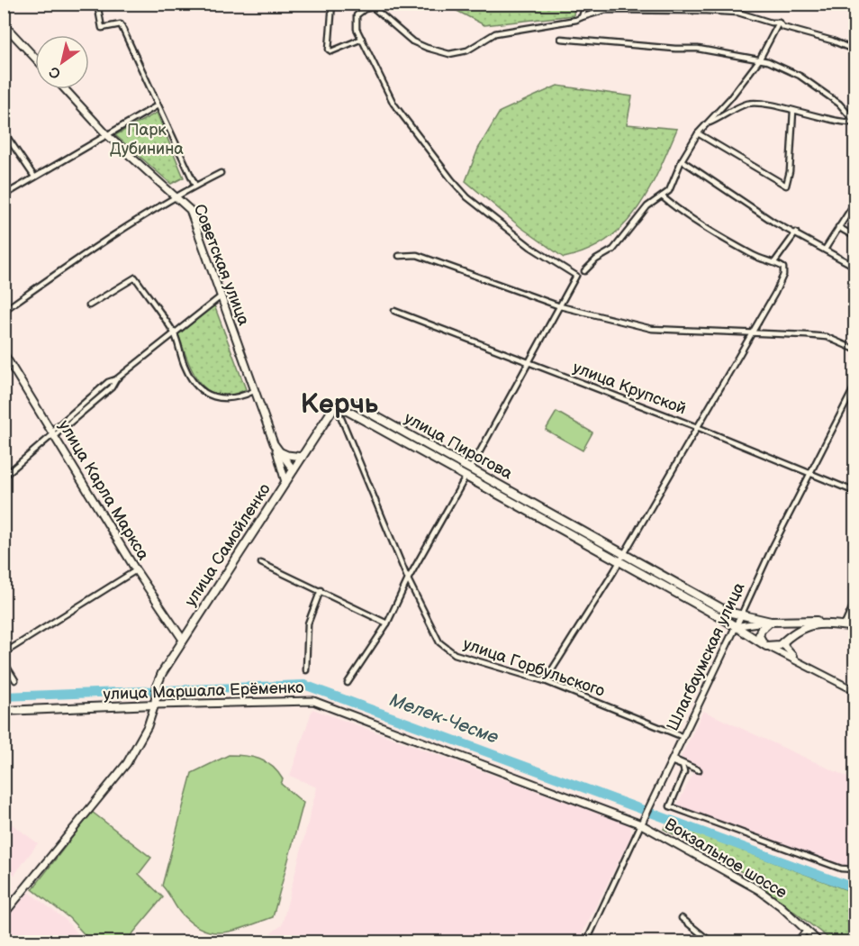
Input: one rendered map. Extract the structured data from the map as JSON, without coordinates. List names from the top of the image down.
{
  "streets": {
    "main road": [
      "Советская улица",
      "улица Пирогова",
      "улица Карла Маркса",
      "улица Самойленко",
      "улица Маршала Ерёменко",
      "Вокзальное шоссе"
    ],
    "street": ["улица Крупской", "Шлагбаумская улица", "улица Горбульского"]
  },
  "crossings": [
    ["Советская улица", "улица Самойленко"],
    ["улица Крупской", "Шлагбаумская улица"],
    ["улица Пирогова", "улица Самойленко"],
    ["улица Пирогова", "Шлагбаумская улица"],
    ["улица Пирогова", "улица Горбульского"],
    ["улица Карла Маркса", "улица Самойленко"],
    ["улица Самойленко", "улица Горбульского"],
    ["улица Самойленко", "улица Маршала Ерёменко"],
    ["Шлагбаумская улица", "улица Горбульского"],
    ["Шлагбаумская улица", "улица Маршала Ерёменко"],
    ["Шлагбаумская улица", "Вокзальное шоссе"],
    ["улица Маршала Ерёменко", "Вокзальное шоссе"]
  ],
  "districts": ["Керчь"],
  "water": ["Мелек-Чесме"],
  "parks": ["Парк Дубинина"],
  "north": "bottom left"
}
